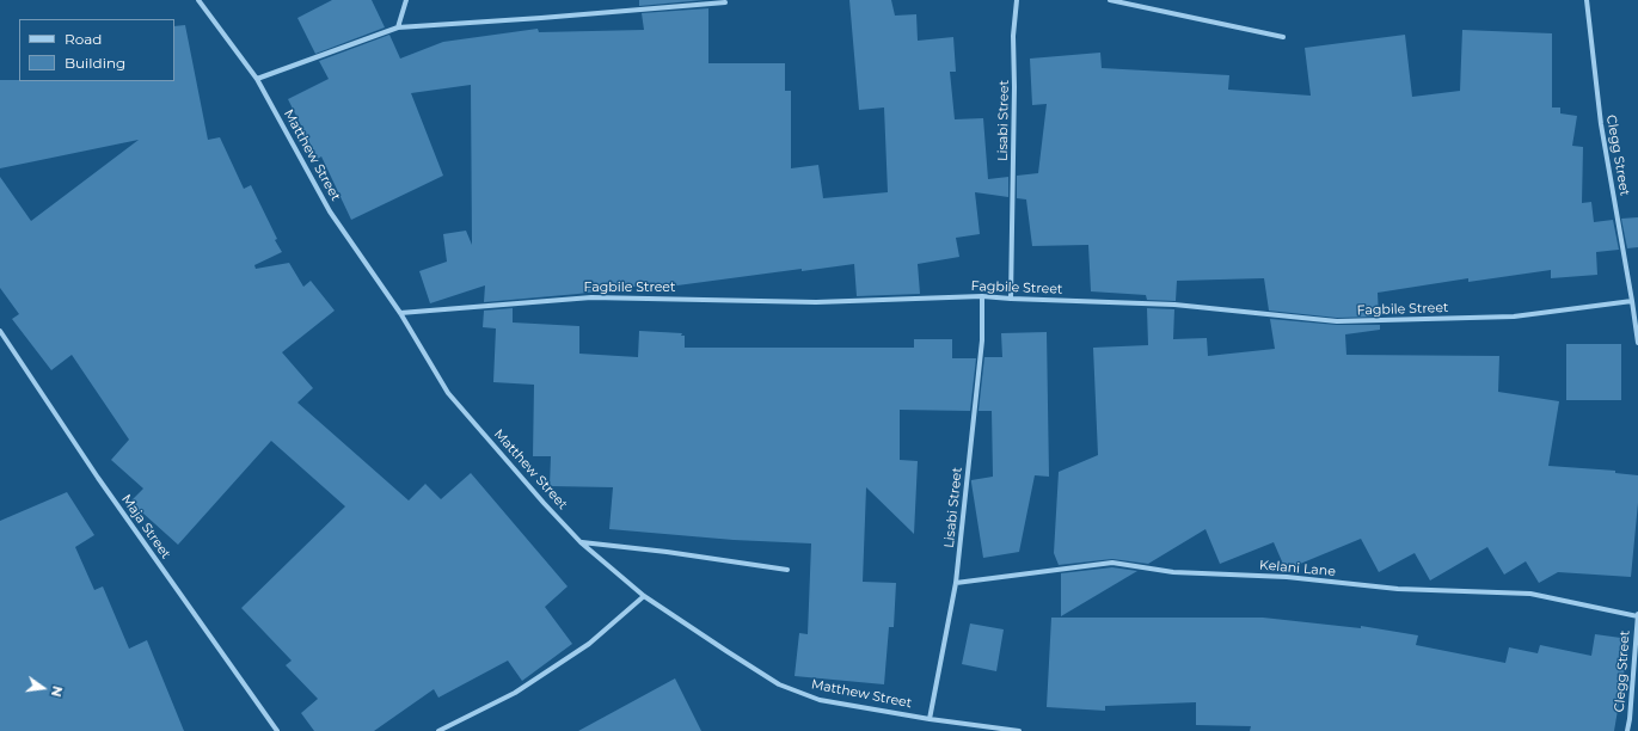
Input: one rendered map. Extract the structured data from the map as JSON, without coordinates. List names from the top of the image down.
{
  "streets": {
    "street": [
      "Lisabi Street",
      "Matthew Street",
      "Clegg Street",
      "Fagbile Street",
      "Maja Street",
      "Kelani Lane"
    ]
  },
  "crossings": [
    ["Lisabi Street", "Matthew Street"],
    ["Lisabi Street", "Fagbile Street"],
    ["Lisabi Street", "Kelani Lane"],
    ["Matthew Street", "Fagbile Street"],
    ["Clegg Street", "Fagbile Street"],
    ["Clegg Street", "Kelani Lane"]
  ],
  "legend": ["Road", "Building"],
  "north": "right"
}
